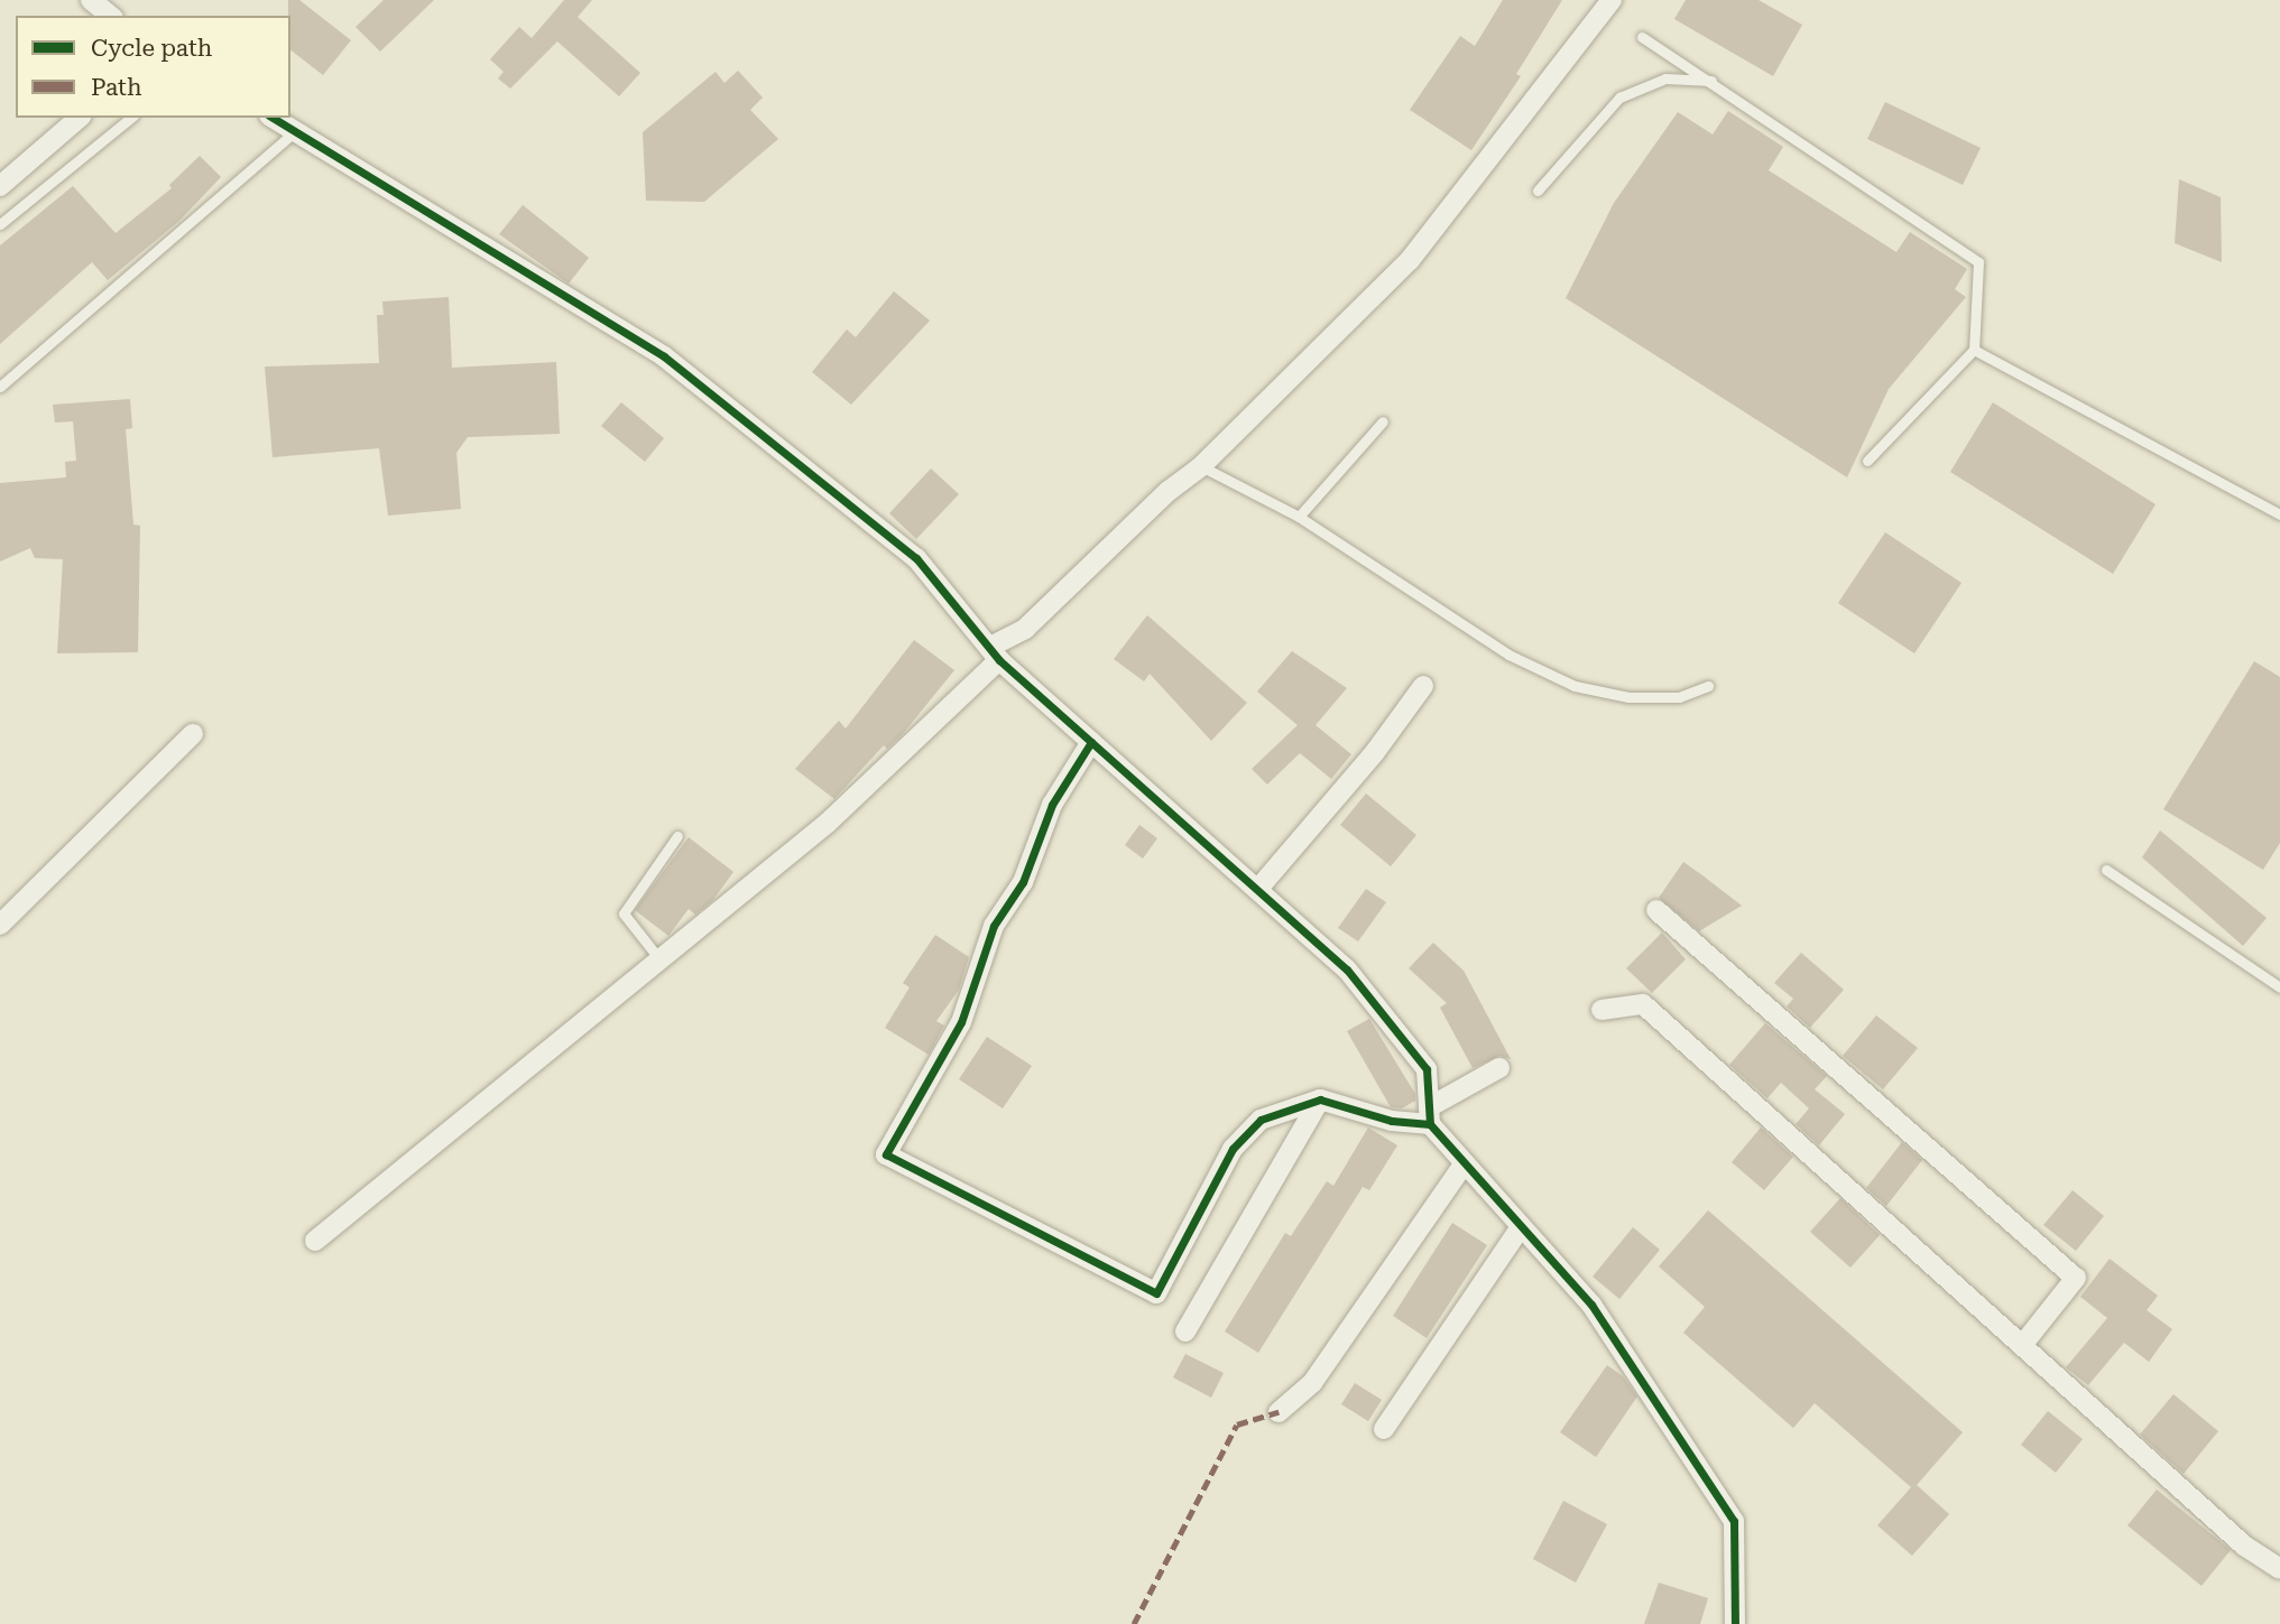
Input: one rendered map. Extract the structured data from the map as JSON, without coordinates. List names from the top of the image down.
{
  "legend": ["Cycle path", "Path"]
}
